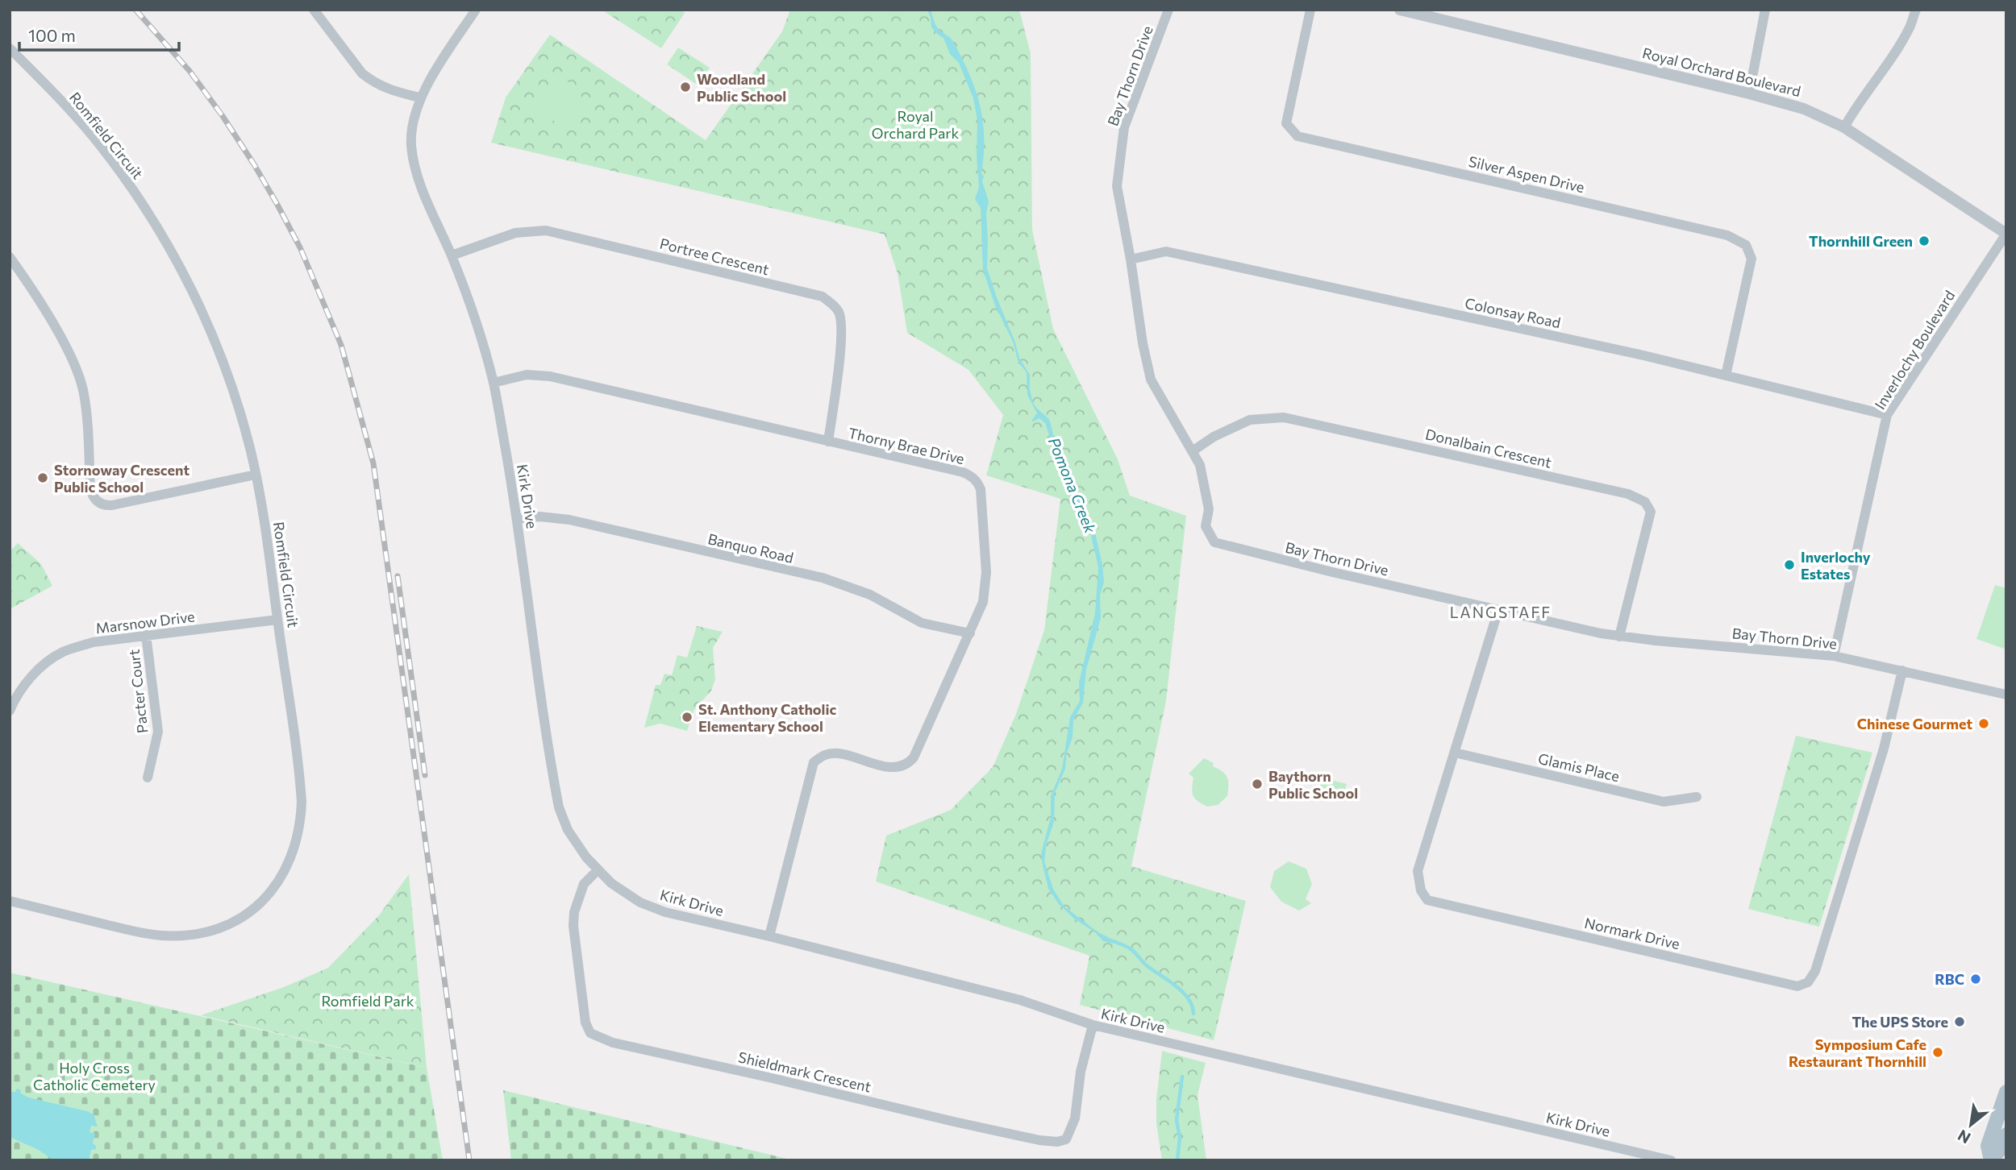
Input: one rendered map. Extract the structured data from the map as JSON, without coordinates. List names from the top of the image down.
{
  "streets": {
    "street": [
      "Royal Orchard Boulevard",
      "Bay Thorn Drive",
      "Romfield Circuit",
      "Silver Aspen Drive",
      "Portree Crescent",
      "Colonsay Road",
      "Inverlochy Boulevard",
      "Thorny Brae Drive",
      "Donalbain Crescent",
      "Kirk Drive",
      "Banquo Road",
      "Marsnow Drive",
      "Pacter Court",
      "Glamis Place",
      "Normark Drive",
      "Shieldmark Crescent"
    ]
  },
  "crossings": [
    ["Royal Orchard Boulevard", "Inverlochy Boulevard"],
    ["Bay Thorn Drive", "Colonsay Road"],
    ["Bay Thorn Drive", "Inverlochy Boulevard"],
    ["Bay Thorn Drive", "Donalbain Crescent"],
    ["Bay Thorn Drive", "Normark Drive"],
    ["Romfield Circuit", "Marsnow Drive"],
    ["Silver Aspen Drive", "Colonsay Road"],
    ["Portree Crescent", "Thorny Brae Drive"],
    ["Portree Crescent", "Kirk Drive"],
    ["Colonsay Road", "Inverlochy Boulevard"],
    ["Thorny Brae Drive", "Kirk Drive"],
    ["Thorny Brae Drive", "Banquo Road"],
    ["Kirk Drive", "Banquo Road"],
    ["Kirk Drive", "Shieldmark Crescent"],
    ["Marsnow Drive", "Pacter Court"],
    ["Glamis Place", "Normark Drive"]
  ],
  "districts": ["LANGSTAFF"],
  "water": ["Pomona Creek"],
  "parks": ["Royal Orchard Park", "Romfield Park", "Holy Cross Catholic Cemetery"],
  "places": [
    "Woodland Public School",
    "Thornhill Green",
    "Stornoway Crescent Public School",
    "Inverlochy Estates",
    "St. Anthony Catholic Elementary School",
    "Chinese Gourmet",
    "Baythorn Public School",
    "RBC",
    "The UPS Store",
    "Symposium Cafe Restaurant Thornhill"
  ],
  "scale_bar": "100 m",
  "north": "bottom left"
}
